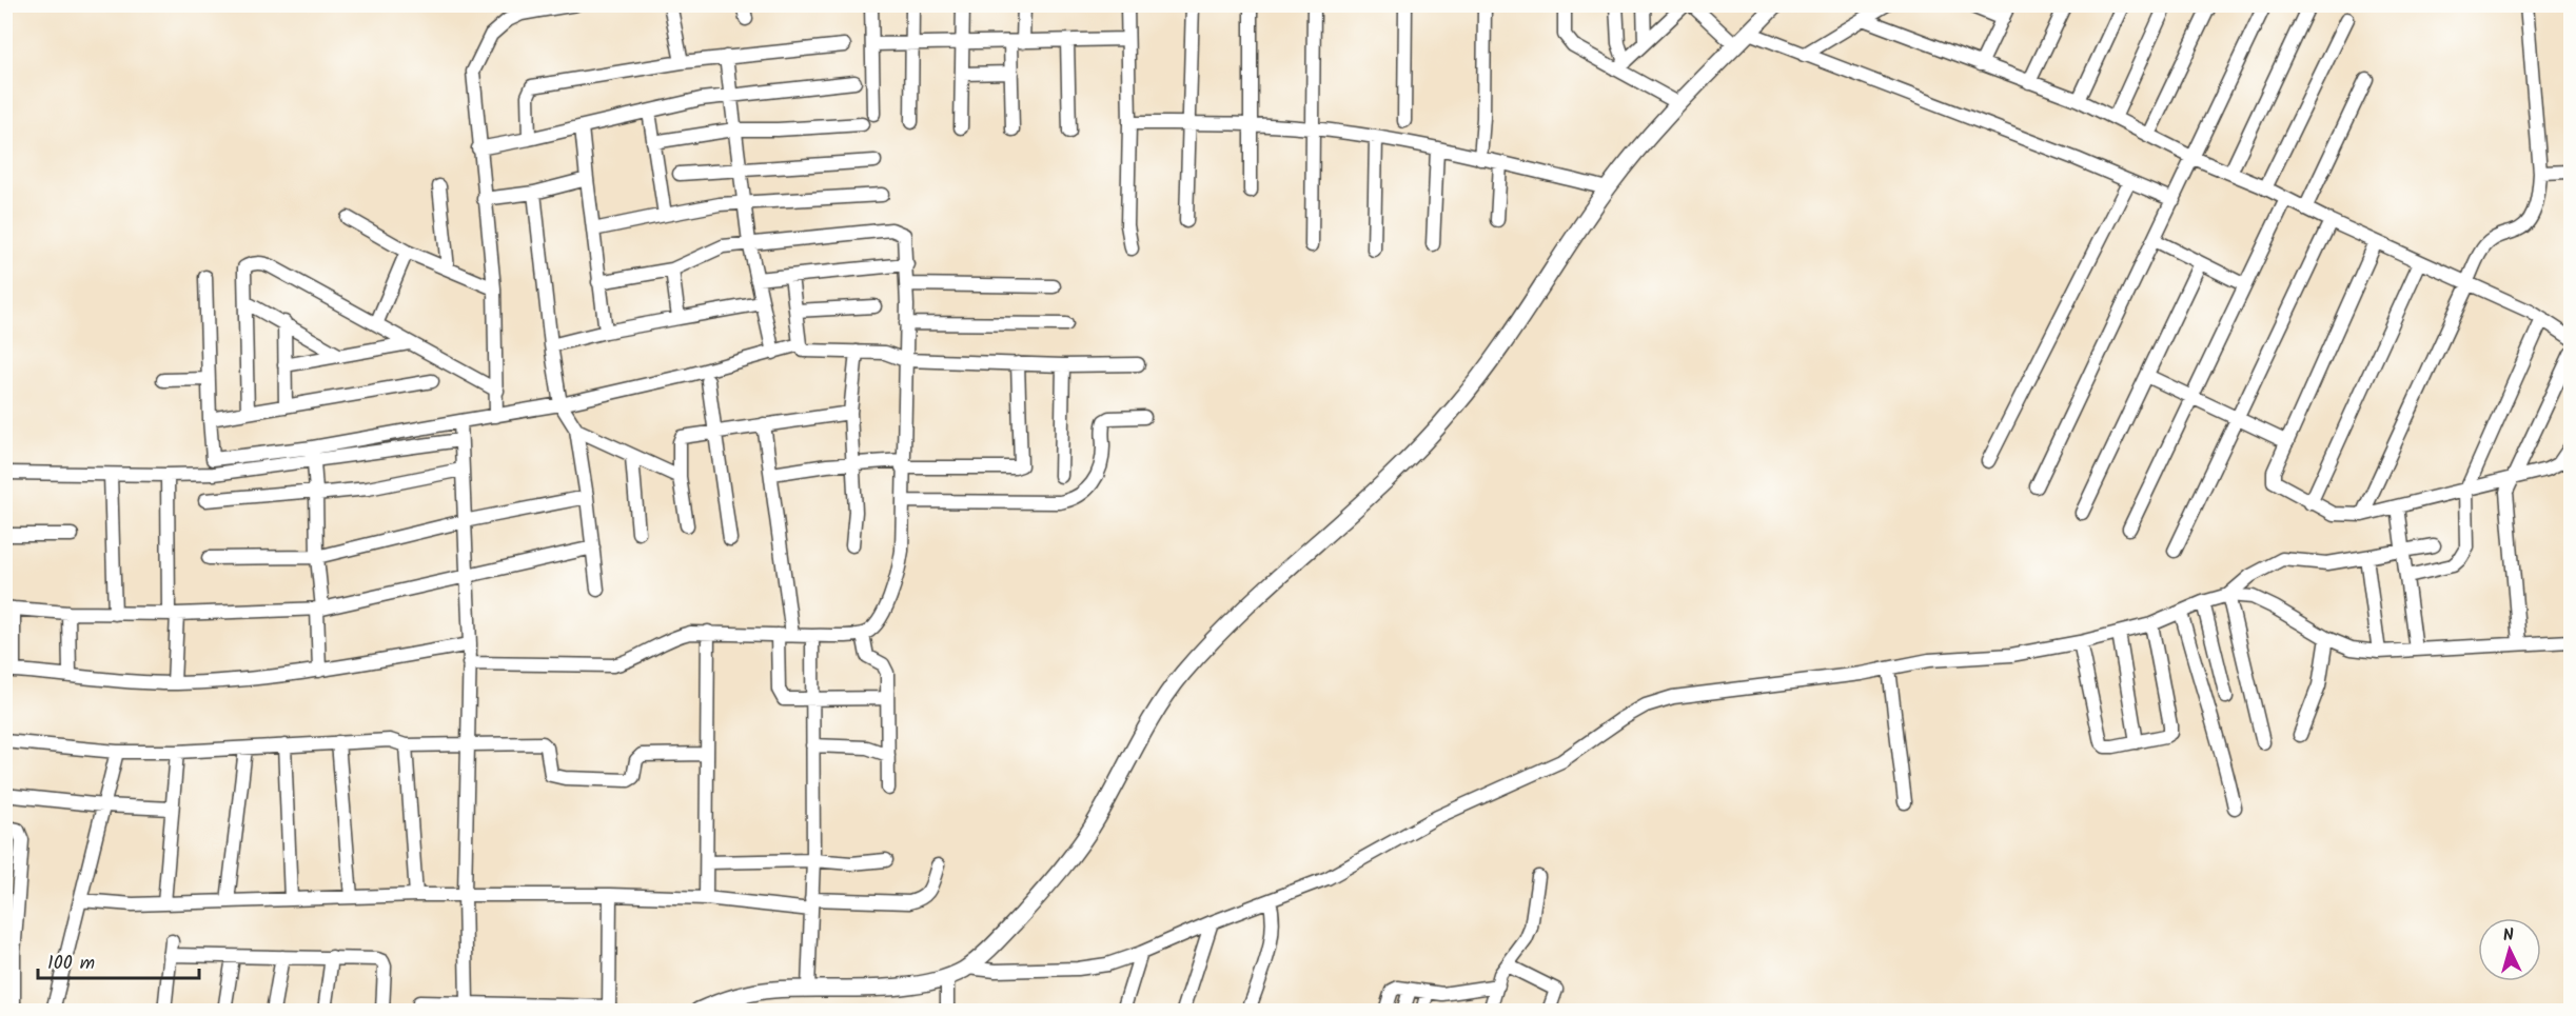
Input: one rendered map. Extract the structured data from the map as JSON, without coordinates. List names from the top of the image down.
{
  "scale_bar": "100 m",
  "north": "top"
}
